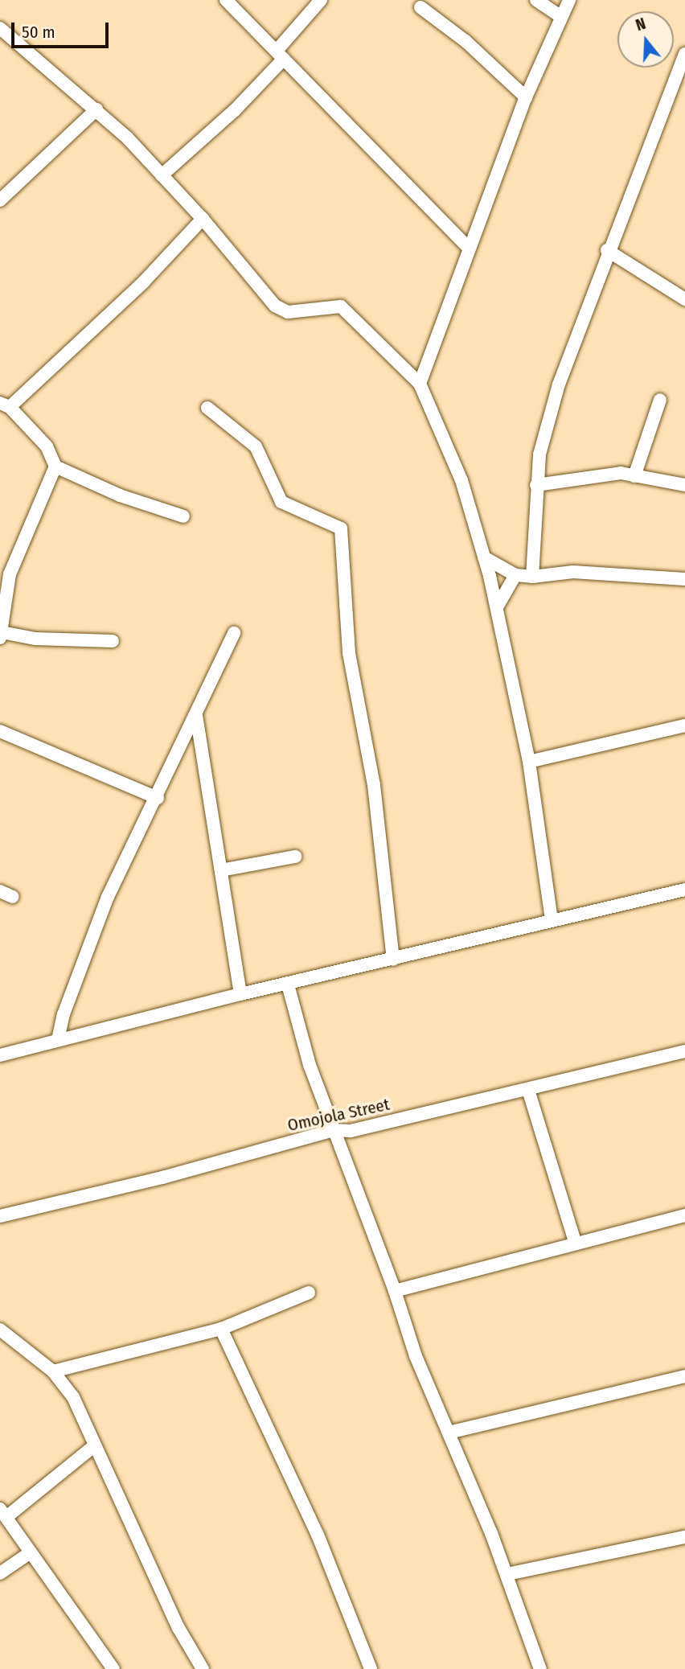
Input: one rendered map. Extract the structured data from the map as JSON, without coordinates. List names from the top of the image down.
{
  "streets": {
    "street": ["Omojola Street"]
  },
  "scale_bar": "50 m",
  "north": "top"
}
